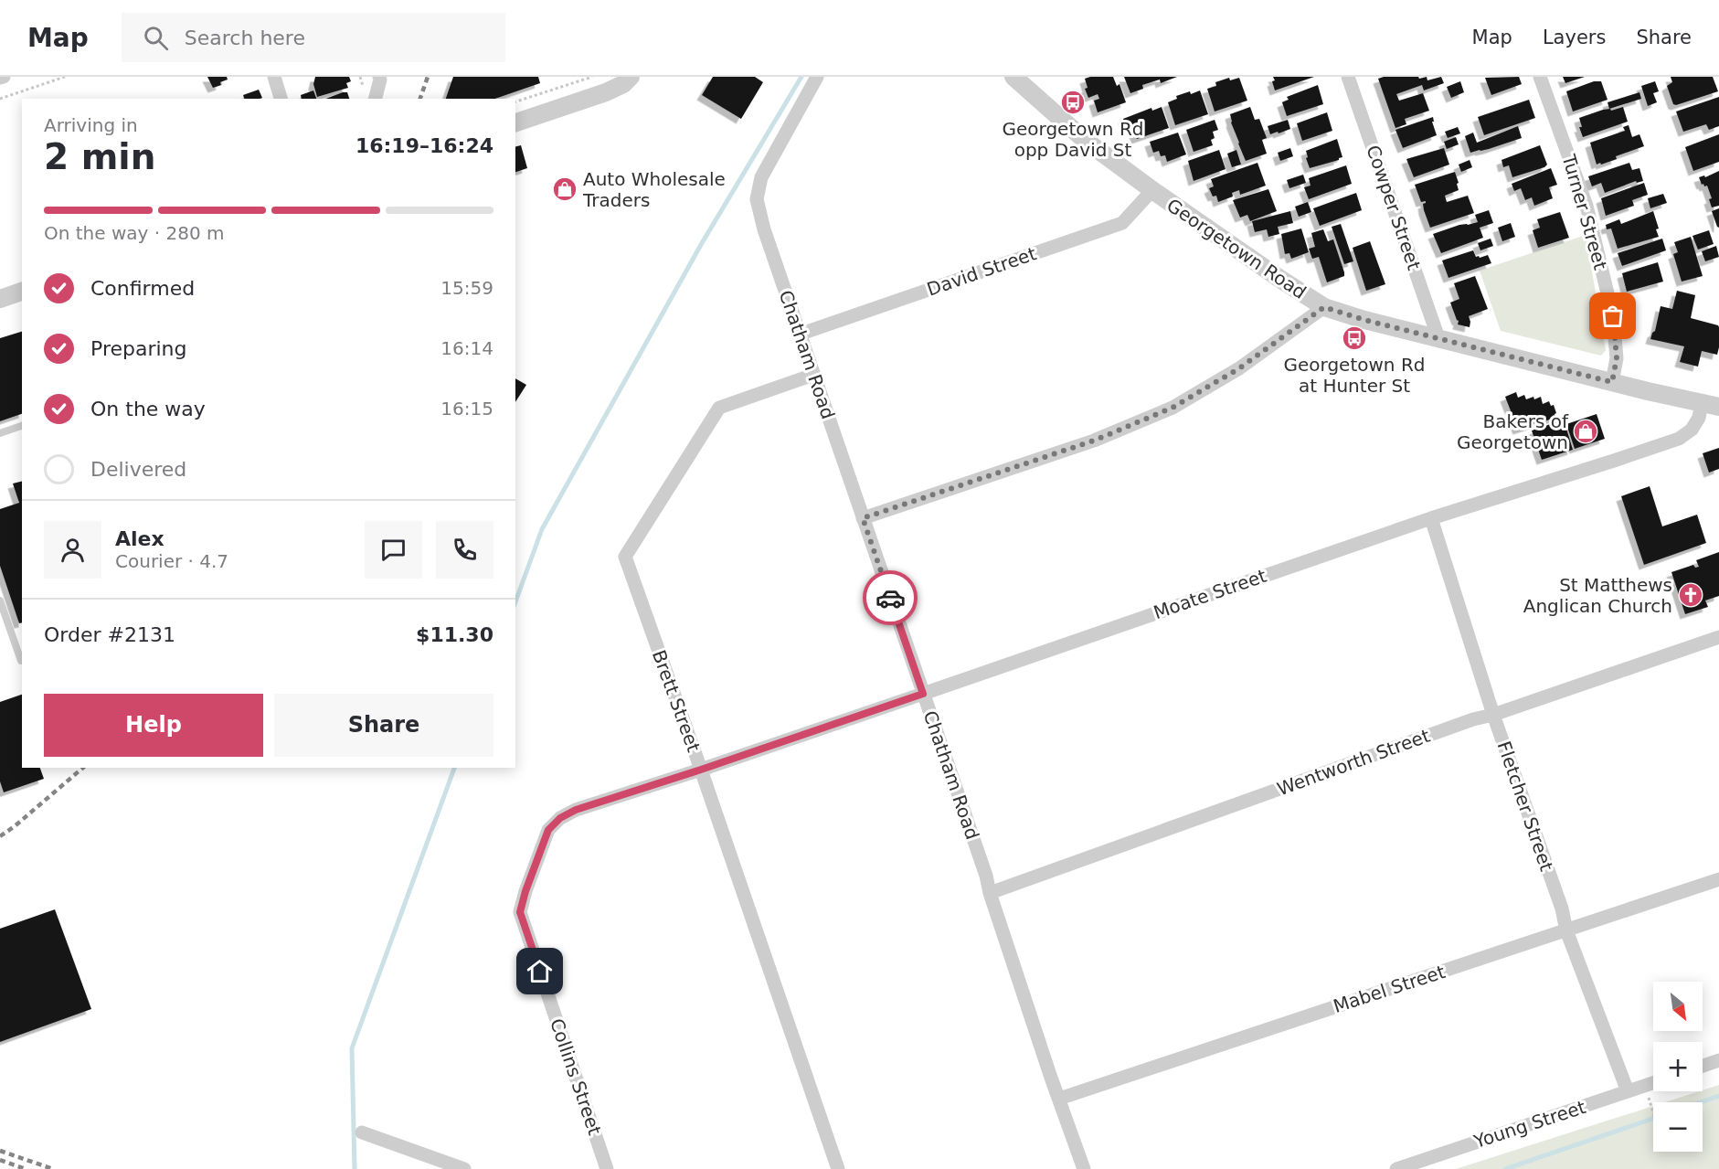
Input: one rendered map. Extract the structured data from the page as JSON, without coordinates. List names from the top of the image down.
{
  "streets": {
    "street": [
      "Cowper Street",
      "Turner Street",
      "Georgetown Road",
      "David Street",
      "Chatham Road",
      "Moate Street",
      "Brett Street",
      "Wentworth Street",
      "Fletcher Street",
      "Mabel Street",
      "Collins Street",
      "Young Street"
    ]
  },
  "crossings": [
    ["Cowper Street", "Georgetown Road"],
    ["Turner Street", "Georgetown Road"],
    ["Georgetown Road", "David Street"],
    ["Georgetown Road", "Moate Street"],
    ["David Street", "Chatham Road"],
    ["Chatham Road", "Moate Street"],
    ["Chatham Road", "Brett Street"],
    ["Chatham Road", "Wentworth Street"],
    ["Chatham Road", "Mabel Street"],
    ["Moate Street", "Brett Street"],
    ["Moate Street", "Fletcher Street"],
    ["Moate Street", "Collins Street"],
    ["Brett Street", "Collins Street"],
    ["Wentworth Street", "Fletcher Street"],
    ["Fletcher Street", "Mabel Street"],
    ["Fletcher Street", "Young Street"]
  ],
  "places": {
    "bus stop": ["Georgetown Rd opp David St", "Georgetown Rd at Hunter St"],
    "shop": ["Auto Wholesale Traders", "Bakers of Georgetown"],
    "church": ["St Matthews Anglican Church"]
  },
  "north": "bottom right",
  "page": {
    "header": "Map",
    "search": "Search here",
    "nav": ["Map", "Layers", "Share"],
    "heading": ["2 min", "Arriving in", "16:19–16:24"],
    "panel": [
      "Alex",
      "Courier · 4.7",
      "Order #2131",
      "$11.30"
    ],
    "bar": "On the way · 280 m",
    "list": [
      ["Confirmed", "15:59"],
      ["Preparing", "16:14"],
      ["On the way", "16:15"],
      "Delivered"
    ],
    "buttons": ["Help", "Share"],
    "map_buttons": ["+", "−"]
  }
}
